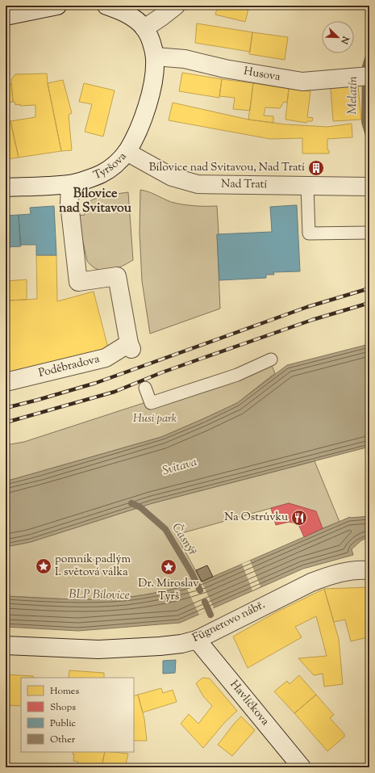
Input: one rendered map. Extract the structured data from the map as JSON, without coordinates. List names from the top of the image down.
{
  "streets": {
    "street": [
      "Husova",
      "Tyršova",
      "Nad Tratí",
      "Poděbradova",
      "Fügnerovo nábř.",
      "Havlíčkova"
    ]
  },
  "crossings": [
    ["Husova", "Tyršova"],
    ["Tyršova", "Nad Tratí"],
    ["Tyršova", "Poděbradova"],
    ["Fügnerovo nábř.", "Havlíčkova"]
  ],
  "districts": ["Bílovice nad Svitavou"],
  "water": [
    "Melatín",
    "Svitava",
    "Časnýř",
    "BLP Bílovice"
  ],
  "parks": ["Husí park"],
  "places": {
    "building": ["Bílovice nad Svitavou, Nad Tratí"],
    "restaurant": ["Na Ostrůvku"],
    "place": ["pomník padlým I. světová válka", "Dr. Miroslav Tyrš"]
  },
  "legend": [
    "Homes",
    "Shops",
    "Public",
    "Other"
  ],
  "north": "bottom right"
}
